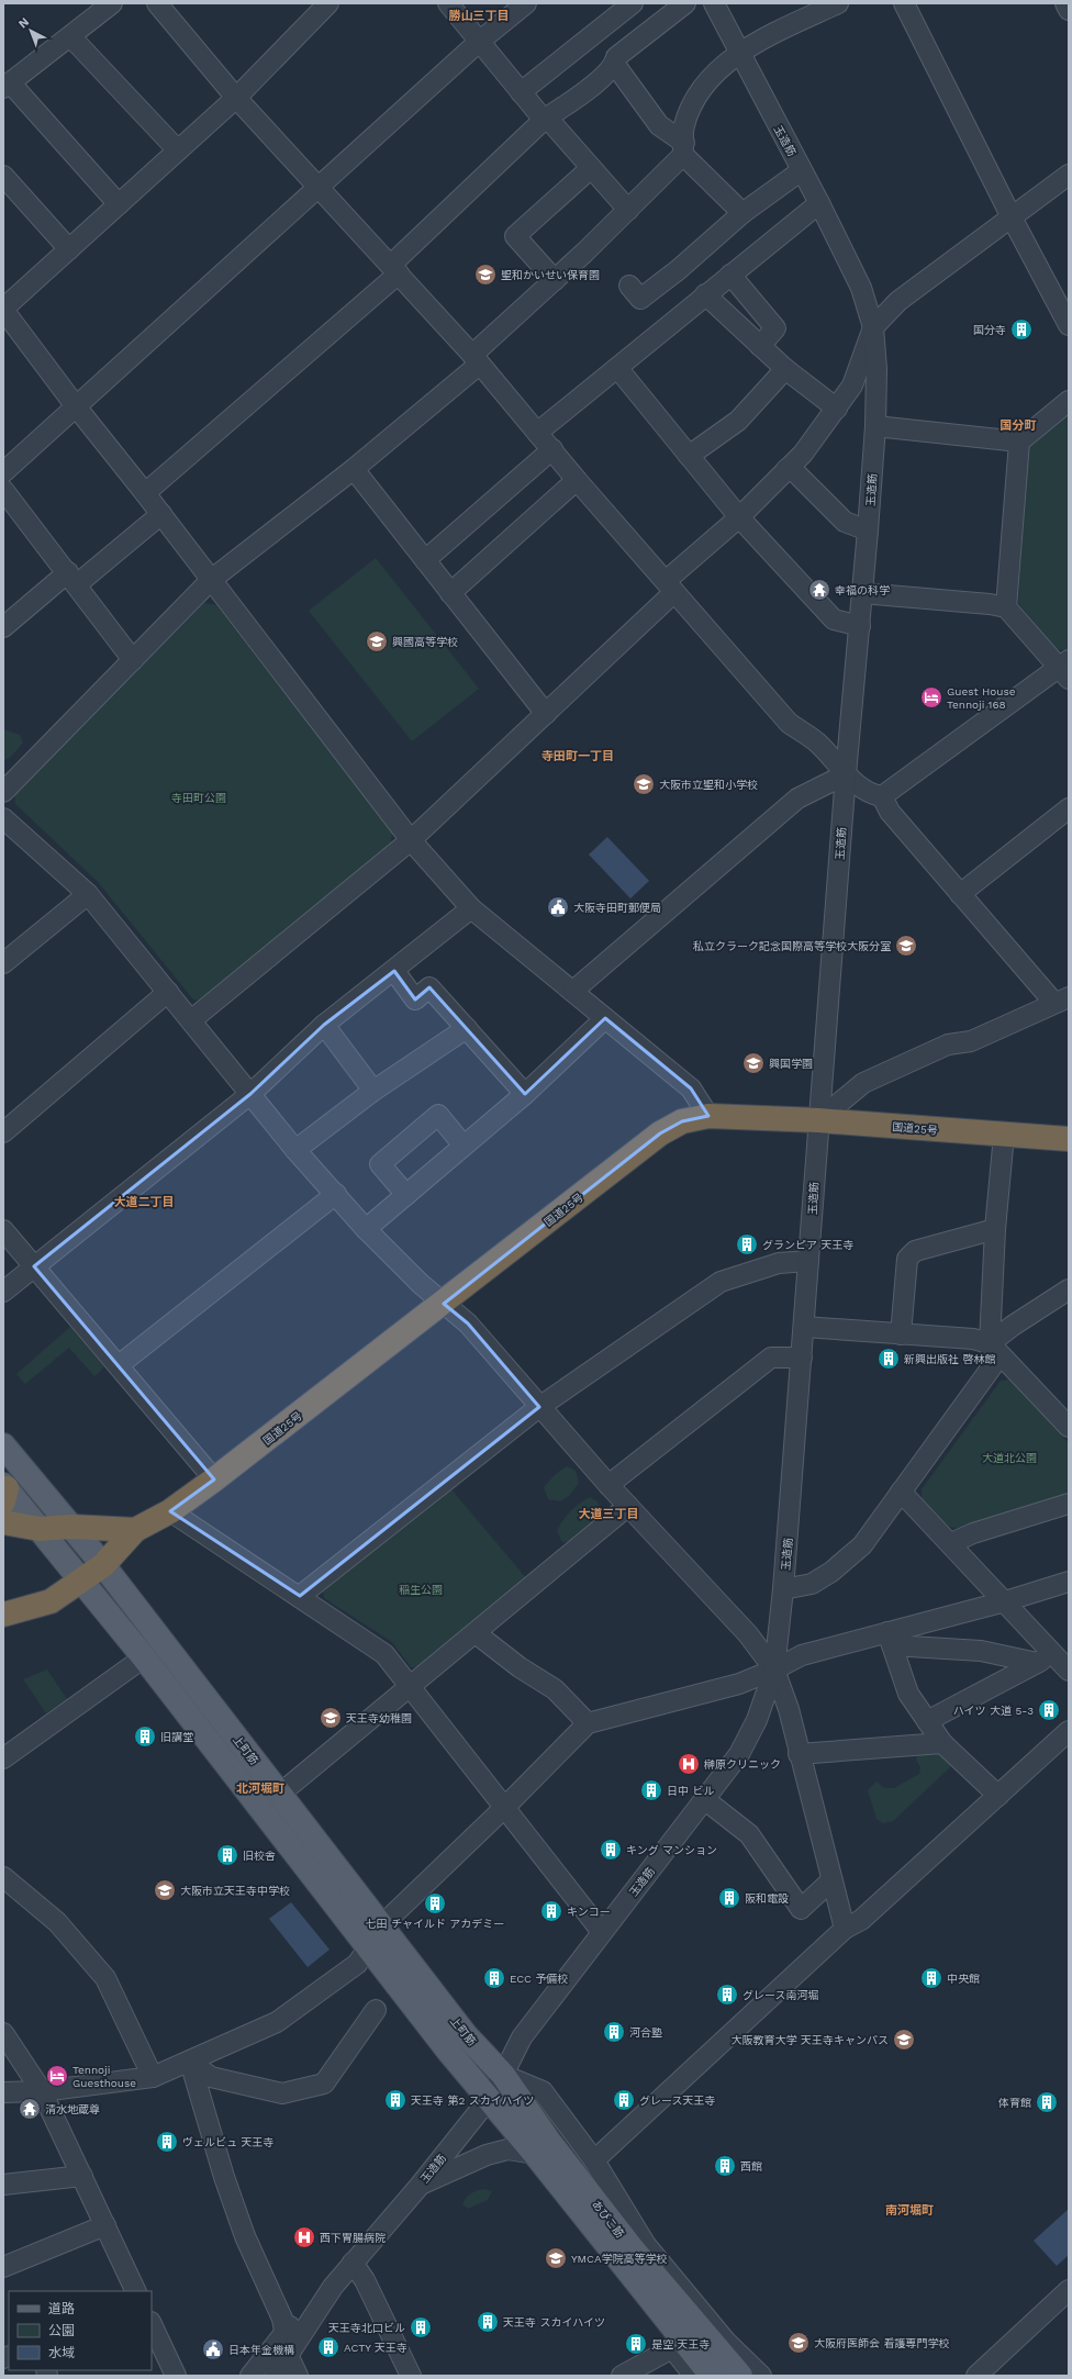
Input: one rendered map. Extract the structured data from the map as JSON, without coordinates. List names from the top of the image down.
{
  "streets": {
    "highway": ["国道25号"],
    "main road": ["上町筋", "あびこ筋"],
    "street": ["玉造筋"]
  },
  "crossings": [
    ["玉造筋", "国道25号"],
    ["玉造筋", "上町筋"],
    ["玉造筋", "あびこ筋"],
    ["国道25号", "上町筋"],
    ["上町筋", "あびこ筋"]
  ],
  "districts": [
    "勝山三丁目",
    "国分町",
    "寺田町一丁目",
    "大道二丁目",
    "大道三丁目",
    "北河堀町",
    "南河堀町"
  ],
  "parks": ["寺田町公園", "大道北公園", "稲生公園"],
  "places": {
    "school or university": [
      "聖和かいせい保育園",
      "興國高等学校",
      "大阪市立聖和小学校",
      "私立クラーク記念国際高等学校大阪分室",
      "興国学園",
      "天王寺幼稚園",
      "大阪市立天王寺中学校",
      "大阪教育大学 天王寺キャンパス",
      "YMCA学院高等学校",
      "大阪府医師会 看護専門学校"
    ],
    "building": [
      "国分寺",
      "グランピア 天王寺",
      "新興出版社 啓林館",
      "ハイツ 大道 5-3",
      "旧講堂",
      "日中 ビル",
      "キング マンション",
      "旧校舎",
      "阪和電設",
      "七田 チャイルド アカデミー",
      "キンコー",
      "ECC 予備校",
      "中央館",
      "グレース南河堀",
      "河合塾",
      "天王寺 第2 スカイハイツ",
      "グレース天王寺",
      "体育館",
      "ヴェルビュ 天王寺",
      "西館",
      "天王寺 スカイハイツ",
      "天王寺北口ビル",
      "是空 天王寺",
      "ACTY 天王寺"
    ],
    "temple": ["幸福の科学", "清水地蔵尊"],
    "hotel": ["Guest House Tennoji 168", "Tennoji Guesthouse"],
    "public building": ["大阪寺田町郵便局", "日本年金機構"],
    "hospital": ["榊原クリニック", "西下胃腸病院"]
  },
  "legend": ["道路", "公園", "水域"],
  "north": "top left"
}
